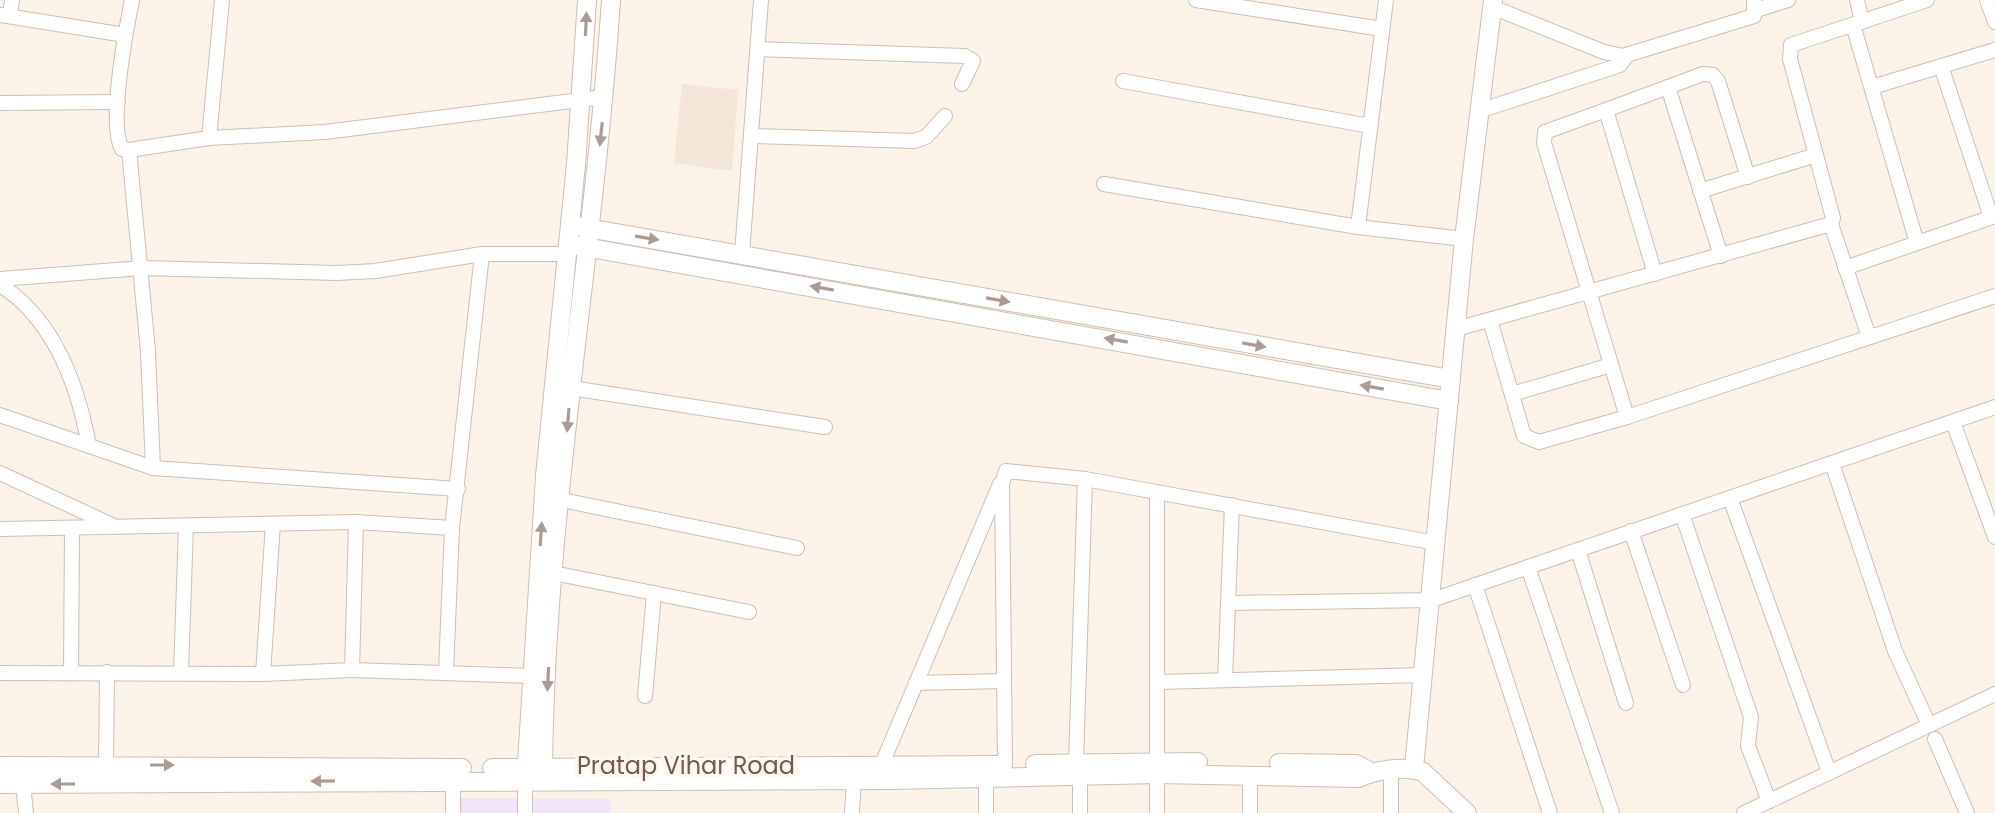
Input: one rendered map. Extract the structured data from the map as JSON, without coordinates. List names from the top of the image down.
{
  "streets": {
    "street": ["Pratap Vihar Road"]
  }
}
